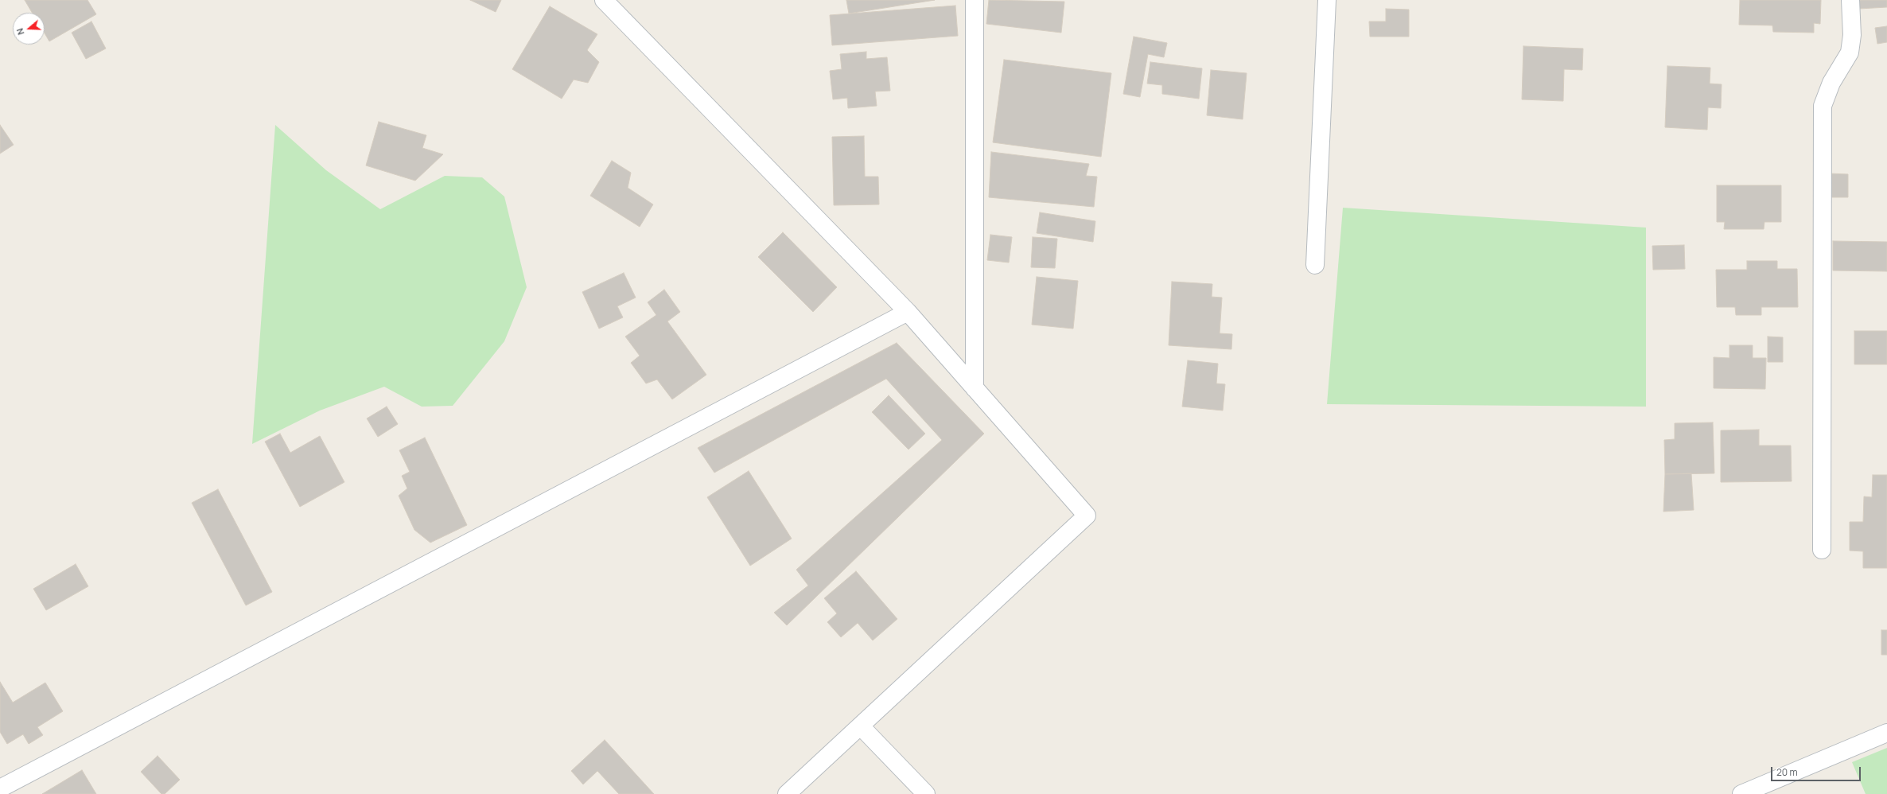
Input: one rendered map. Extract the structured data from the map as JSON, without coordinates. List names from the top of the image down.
{
  "scale_bar": "20 m",
  "north": "left"
}
